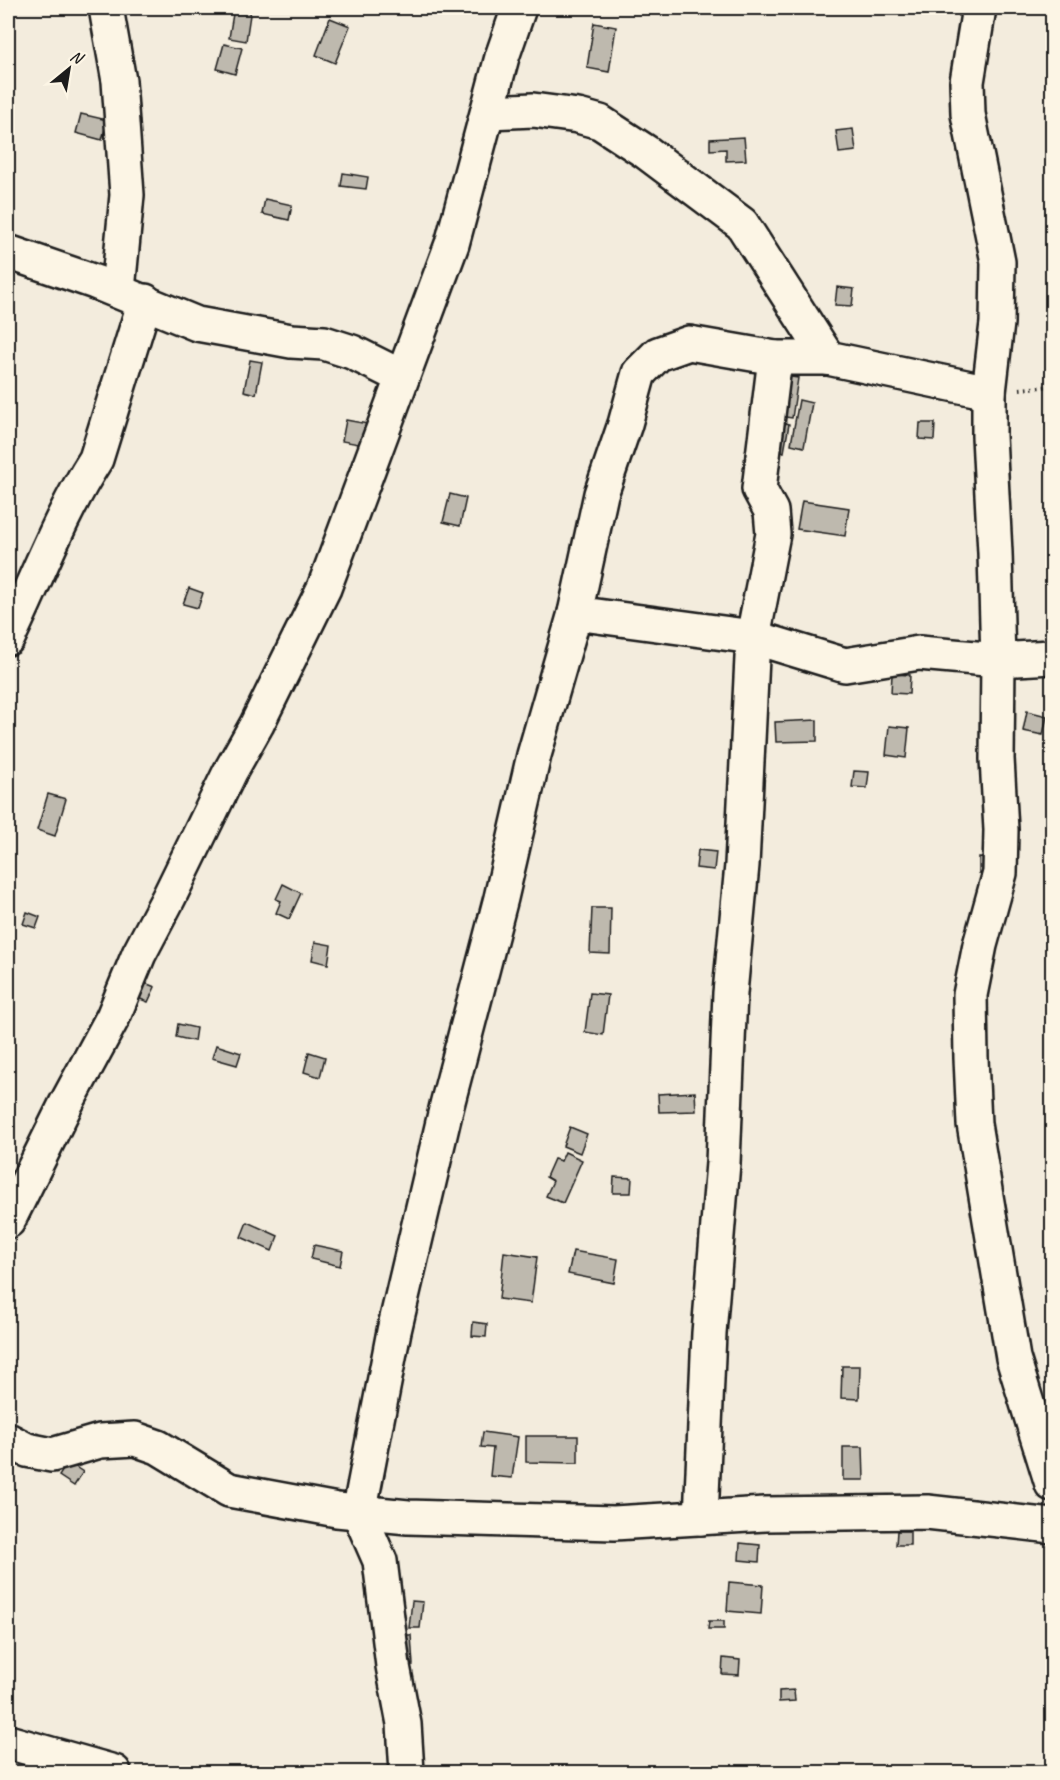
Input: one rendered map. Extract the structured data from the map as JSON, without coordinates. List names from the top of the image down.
{
  "north": "top right"
}
